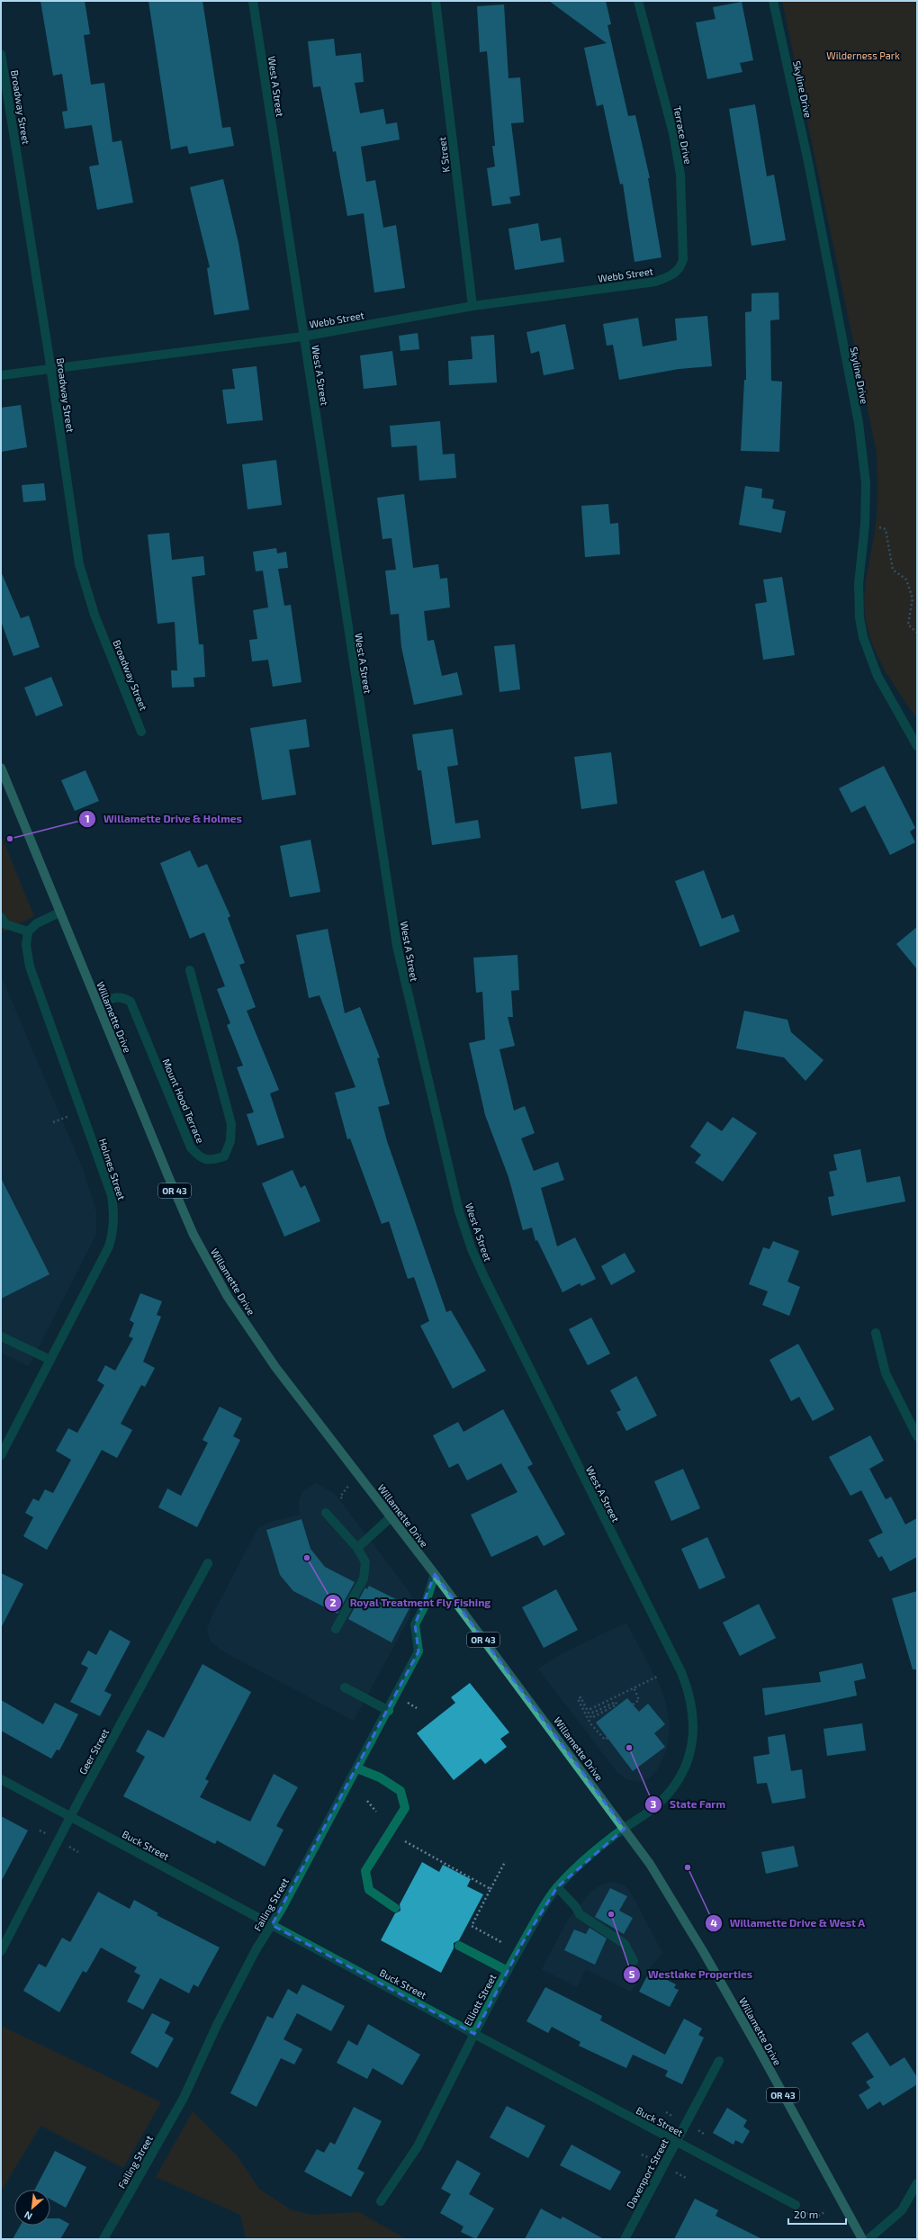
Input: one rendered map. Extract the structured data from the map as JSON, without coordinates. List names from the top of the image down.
{
  "streets": {
    "main road": ["Willamette Drive", "OR 43"],
    "street": [
      "West A Street",
      "Skyline Drive",
      "Broadway Street",
      "Terrace Drive",
      "K Street",
      "Webb Street",
      "Mount Hood Terrace",
      "Holmes Street",
      "Geer Street",
      "Buck Street",
      "Failing Street",
      "Elliott Street",
      "Davenport Street"
    ]
  },
  "crossings": [
    ["West A Street", "Webb Street"],
    ["West A Street", "Willamette Drive"],
    ["West A Street", "Elliott Street"],
    ["Broadway Street", "Webb Street"],
    ["Terrace Drive", "Webb Street"],
    ["K Street", "Webb Street"],
    ["Willamette Drive", "Mount Hood Terrace"],
    ["Willamette Drive", "Failing Street"],
    ["Willamette Drive", "Elliott Street"],
    ["Geer Street", "Buck Street"],
    ["Buck Street", "Failing Street"],
    ["Buck Street", "Elliott Street"],
    ["Buck Street", "Davenport Street"]
  ],
  "parks": ["Wilderness Park"],
  "places": [
    "Willamette Drive & Holmes",
    "Royal Treatment Fly Fishing",
    "State Farm",
    "Willamette Drive & West A",
    "Westlake Properties"
  ],
  "scale_bar": "20 m",
  "north": "bottom left"
}
